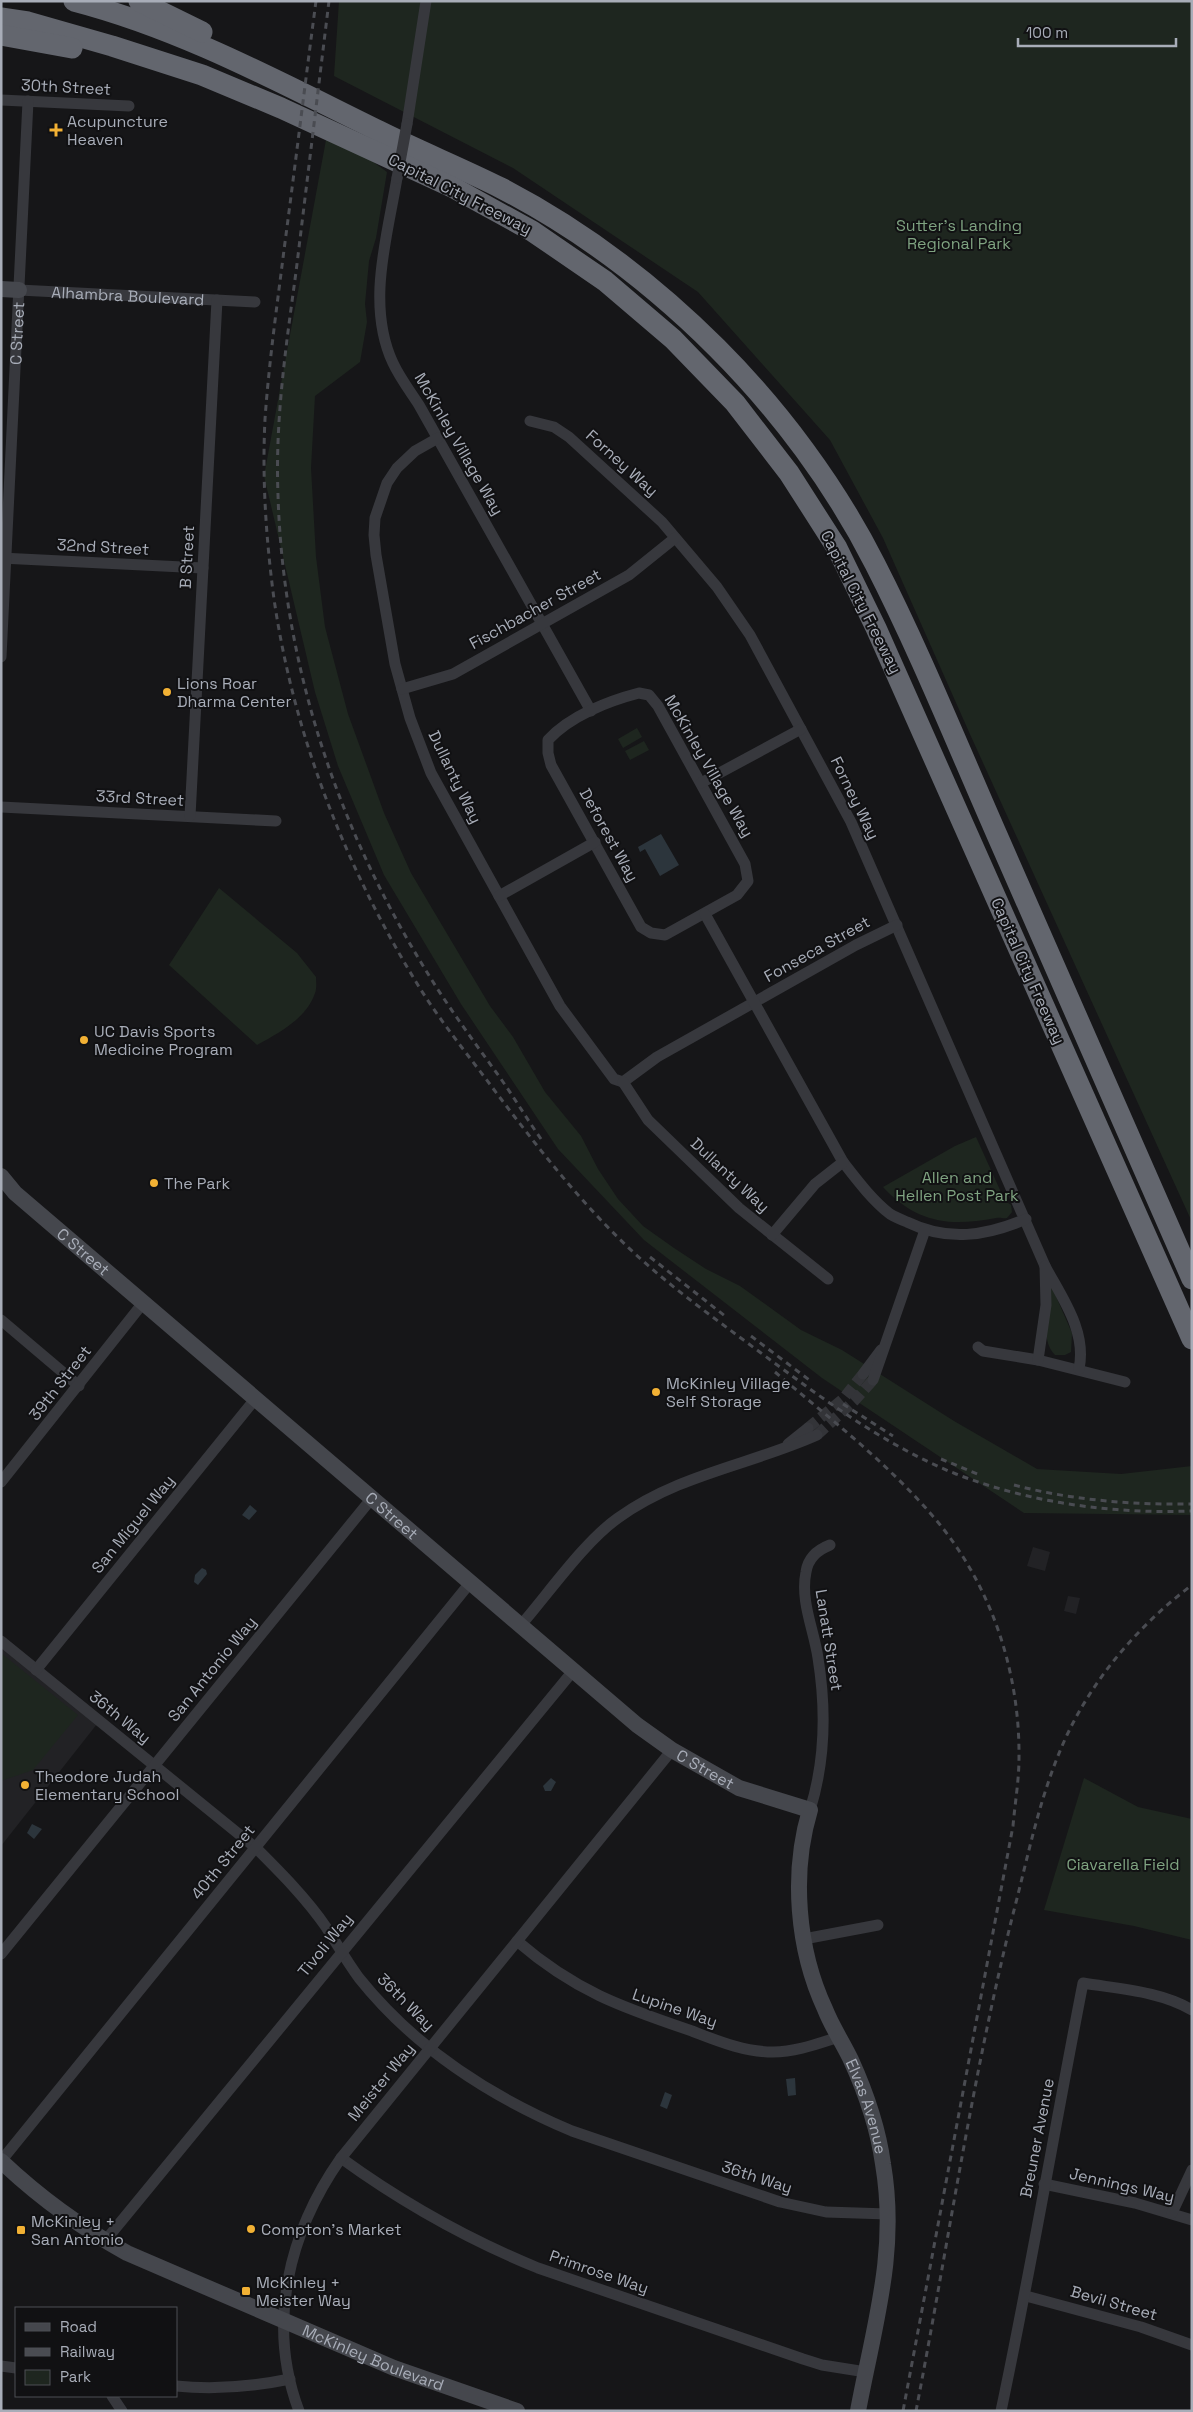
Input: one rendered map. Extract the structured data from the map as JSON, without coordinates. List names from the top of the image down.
{
  "streets": {
    "highway": ["Capital City Freeway"],
    "street": [
      "30th Street",
      "Alhambra Boulevard",
      "C Street",
      "McKinley Village Way",
      "Forney Way",
      "32nd Street",
      "B Street",
      "Fischbacher Street",
      "Dullanty Way",
      "33rd Street",
      "Deforest Way",
      "Fonseca Street",
      "39th Street",
      "San Miguel Way",
      "Lanatt Street",
      "San Antonio Way",
      "36th Way",
      "40th Street",
      "Tivoli Way",
      "Lupine Way",
      "Meister Way",
      "Elvas Avenue",
      "Breuner Avenue",
      "Jennings Way",
      "Primrose Way",
      "Bevil Street",
      "McKinley Boulevard"
    ]
  },
  "crossings": [
    ["30th Street", "C Street"],
    ["Alhambra Boulevard", "C Street"],
    ["Alhambra Boulevard", "B Street"],
    ["C Street", "32nd Street"],
    ["C Street", "39th Street"],
    ["C Street", "San Miguel Way"],
    ["C Street", "Lanatt Street"],
    ["C Street", "San Antonio Way"],
    ["C Street", "40th Street"],
    ["C Street", "Tivoli Way"],
    ["C Street", "Meister Way"],
    ["C Street", "Elvas Avenue"],
    ["McKinley Village Way", "Fischbacher Street"],
    ["McKinley Village Way", "Dullanty Way"],
    ["McKinley Village Way", "Deforest Way"],
    ["Forney Way", "Fischbacher Street"],
    ["Forney Way", "Fonseca Street"],
    ["32nd Street", "B Street"],
    ["B Street", "33rd Street"],
    ["Fischbacher Street", "Dullanty Way"],
    ["San Miguel Way", "36th Way"],
    ["Lanatt Street", "Elvas Avenue"],
    ["San Antonio Way", "36th Way"],
    ["36th Way", "40th Street"],
    ["36th Way", "Tivoli Way"],
    ["36th Way", "Meister Way"],
    ["36th Way", "Elvas Avenue"],
    ["40th Street", "McKinley Boulevard"],
    ["Tivoli Way", "McKinley Boulevard"],
    ["Lupine Way", "Meister Way"],
    ["Lupine Way", "Elvas Avenue"],
    ["Meister Way", "Primrose Way"],
    ["Meister Way", "McKinley Boulevard"],
    ["Elvas Avenue", "Primrose Way"],
    ["Breuner Avenue", "Jennings Way"],
    ["Breuner Avenue", "Bevil Street"]
  ],
  "parks": ["Sutter's Landing Regional Park", "Allen and Hellen Post Park", "Ciavarella Field"],
  "places": {
    "health": ["Acupuncture Heaven"],
    "other": [
      "Lions Roar Dharma Center",
      "UC Davis Sports Medicine Program",
      "The Park",
      "McKinley Village Self Storage",
      "Theodore Judah Elementary School",
      "Compton's Market"
    ],
    "transit": ["McKinley + San Antonio", "McKinley + Meister Way"]
  },
  "legend": ["Road", "Railway", "Park"],
  "scale_bar": "100 m"
}
